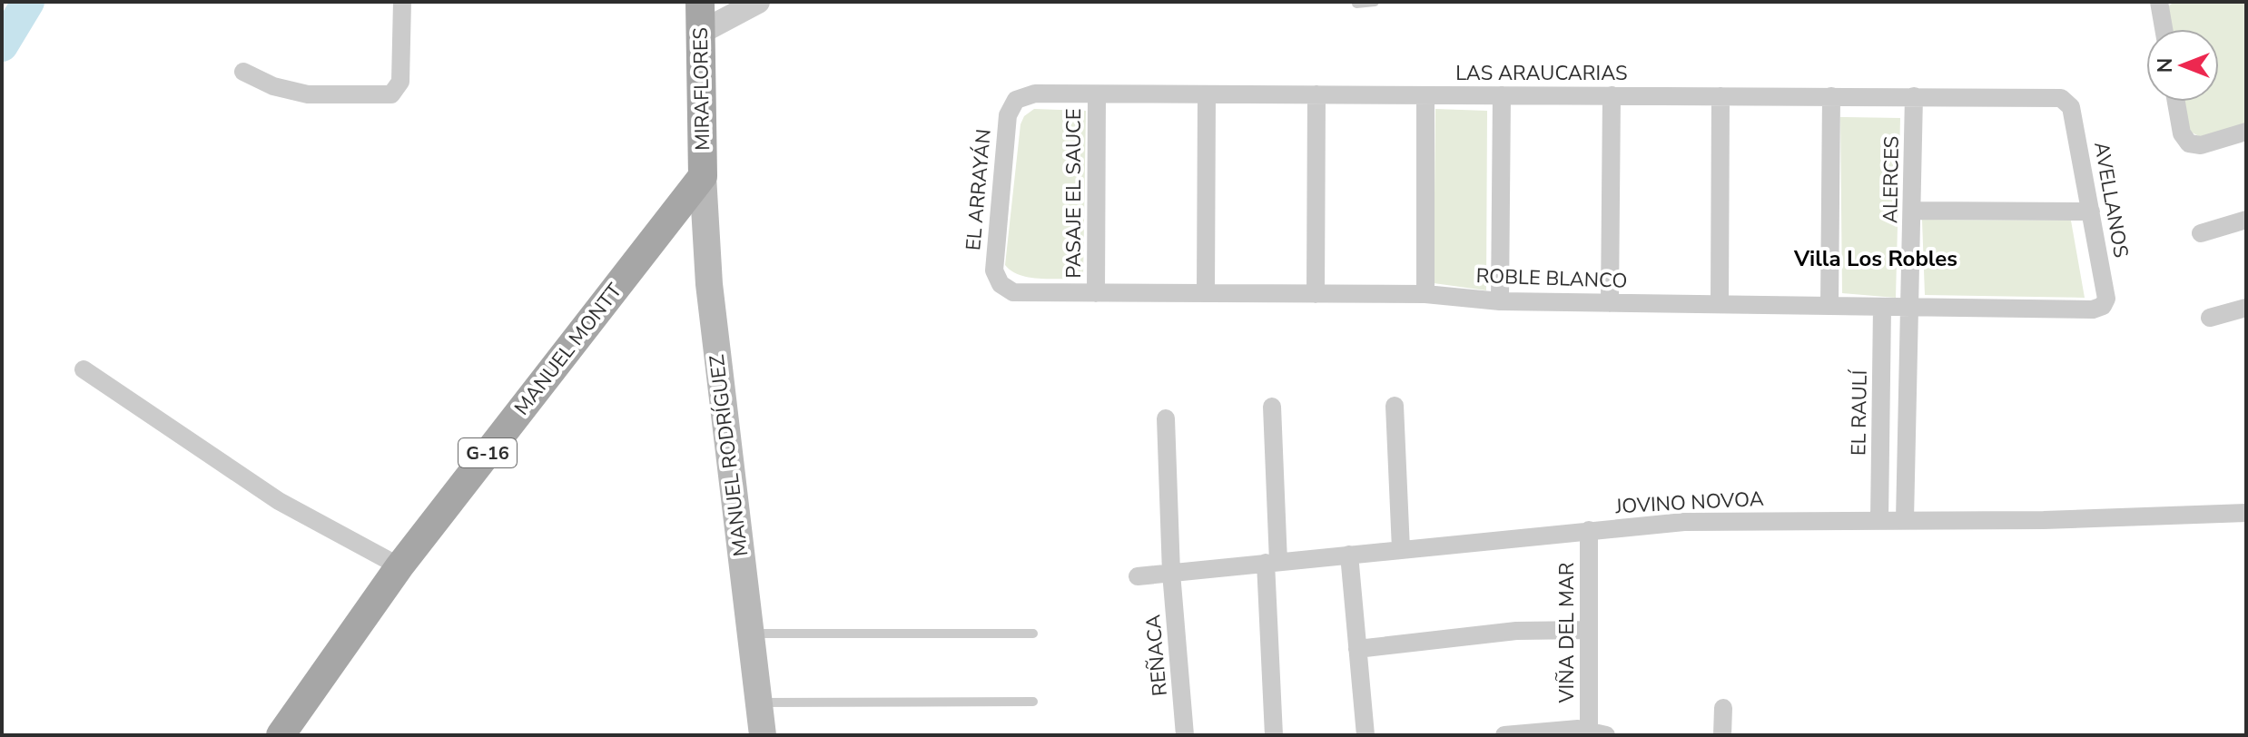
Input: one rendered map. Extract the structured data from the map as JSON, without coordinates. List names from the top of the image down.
{
  "streets": {
    "main road": [
      "MIRAFLORES",
      "MANUEL MONTT",
      "G-16",
      "MANUEL RODRÍGUEZ"
    ],
    "street": [
      "LAS ARAUCARIAS",
      "ALERCES",
      "EL ARRAYÁN",
      "PASAJE EL SAUCE",
      "AVELLANOS",
      "ROBLE BLANCO",
      "EL RAULÍ",
      "JOVINO NOVOA",
      "VIÑA DEL MAR",
      "REÑACA"
    ]
  },
  "crossings": [
    ["LAS ARAUCARIAS", "ALERCES"],
    ["LAS ARAUCARIAS", "EL ARRAYÁN"],
    ["LAS ARAUCARIAS", "PASAJE EL SAUCE"],
    ["LAS ARAUCARIAS", "AVELLANOS"],
    ["MIRAFLORES", "MANUEL MONTT"],
    ["MIRAFLORES", "MANUEL RODRÍGUEZ"],
    ["ALERCES", "ROBLE BLANCO"],
    ["EL ARRAYÁN", "ROBLE BLANCO"],
    ["PASAJE EL SAUCE", "ROBLE BLANCO"],
    ["AVELLANOS", "ROBLE BLANCO"],
    ["ROBLE BLANCO", "EL RAULÍ"],
    ["MANUEL MONTT", "MANUEL RODRÍGUEZ"],
    ["EL RAULÍ", "JOVINO NOVOA"],
    ["JOVINO NOVOA", "VIÑA DEL MAR"],
    ["JOVINO NOVOA", "REÑACA"]
  ],
  "districts": ["Villa Los Robles"],
  "north": "left"
}
